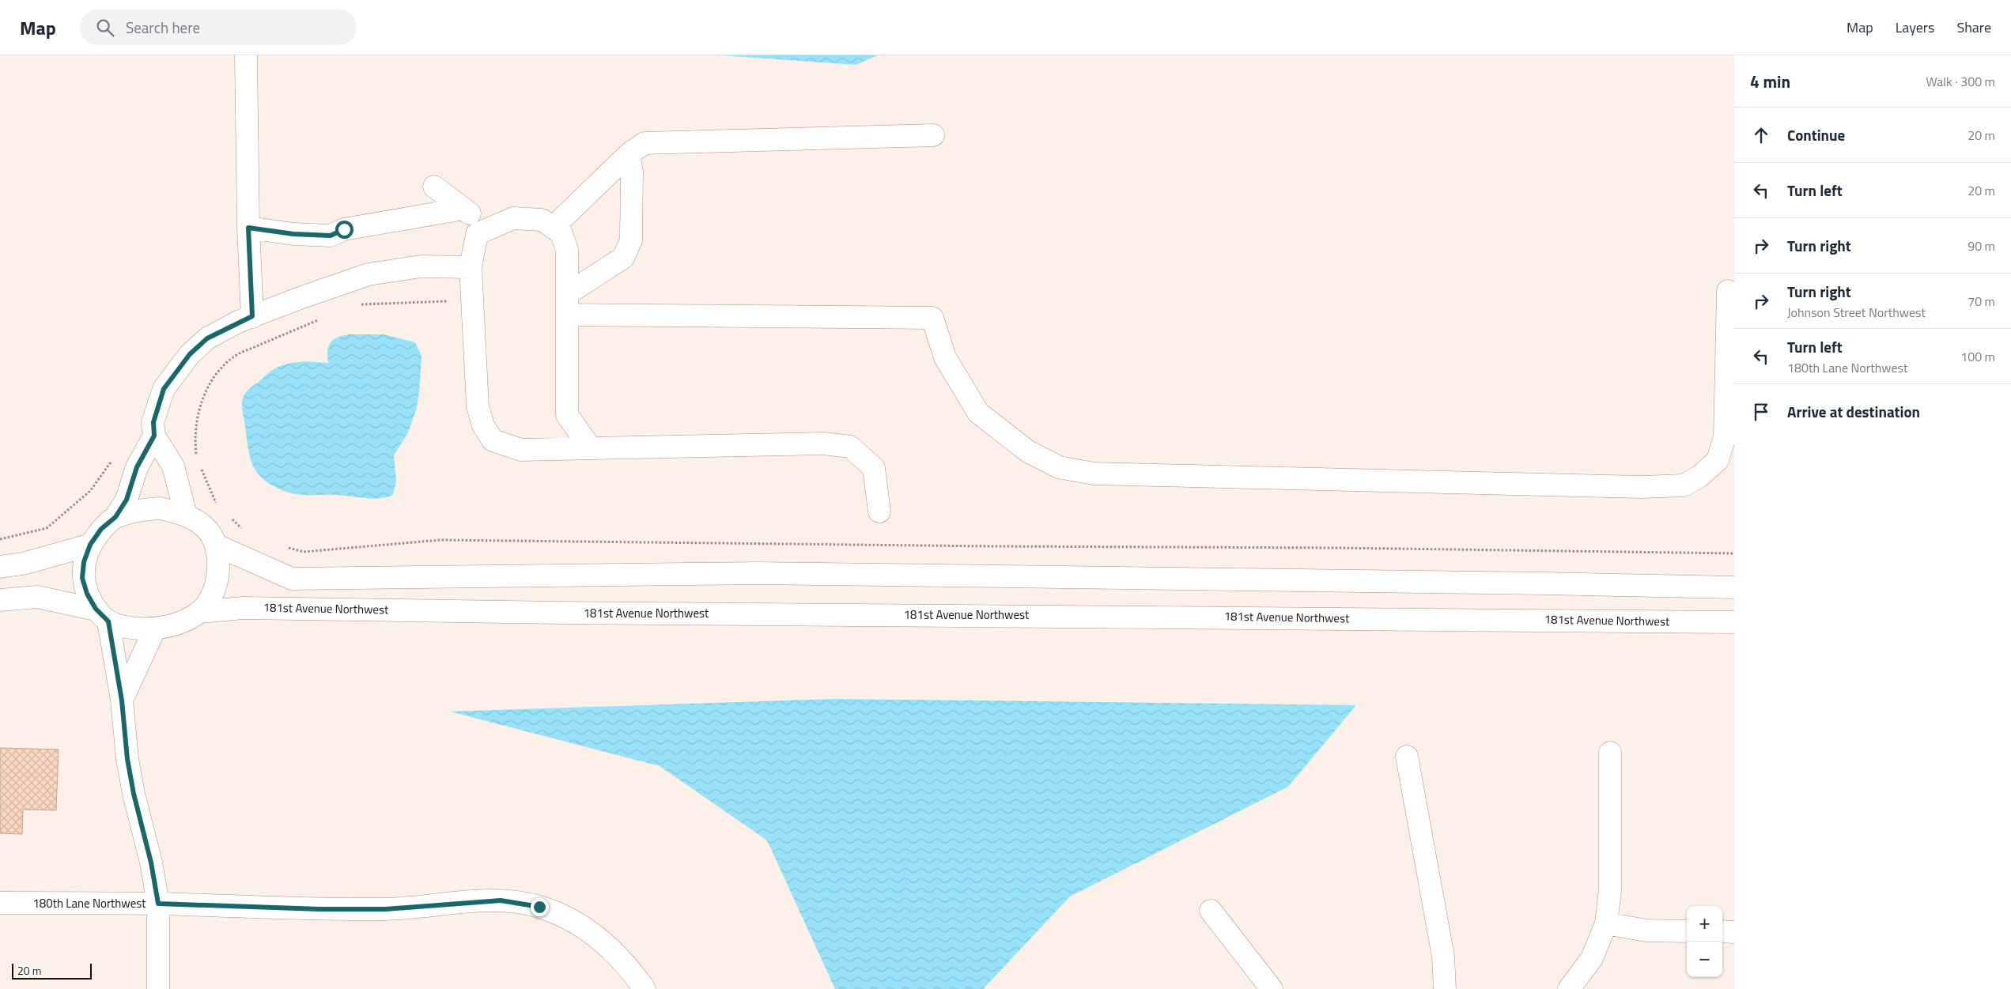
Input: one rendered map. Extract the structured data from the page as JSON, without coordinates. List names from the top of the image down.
{
  "streets": {
    "main road": ["181st Avenue Northwest", "180th Lane Northwest"]
  },
  "scale_bar": "20 m",
  "page": {
    "header": "Map",
    "search": "Search here",
    "nav": ["Map", "Layers", "Share"],
    "heading": ["4 min", "Walk · 300 m"],
    "list": [
      ["Continue", "20 m"],
      ["Turn left", "20 m"],
      ["Turn right", "90 m"],
      ["Turn right", "Johnson Street Northwest", "70 m"],
      ["Turn left", "180th Lane Northwest", "100 m"],
      "Arrive at destination"
    ],
    "map_buttons": ["+", "−"],
    "scale": "20 m"
  }
}
